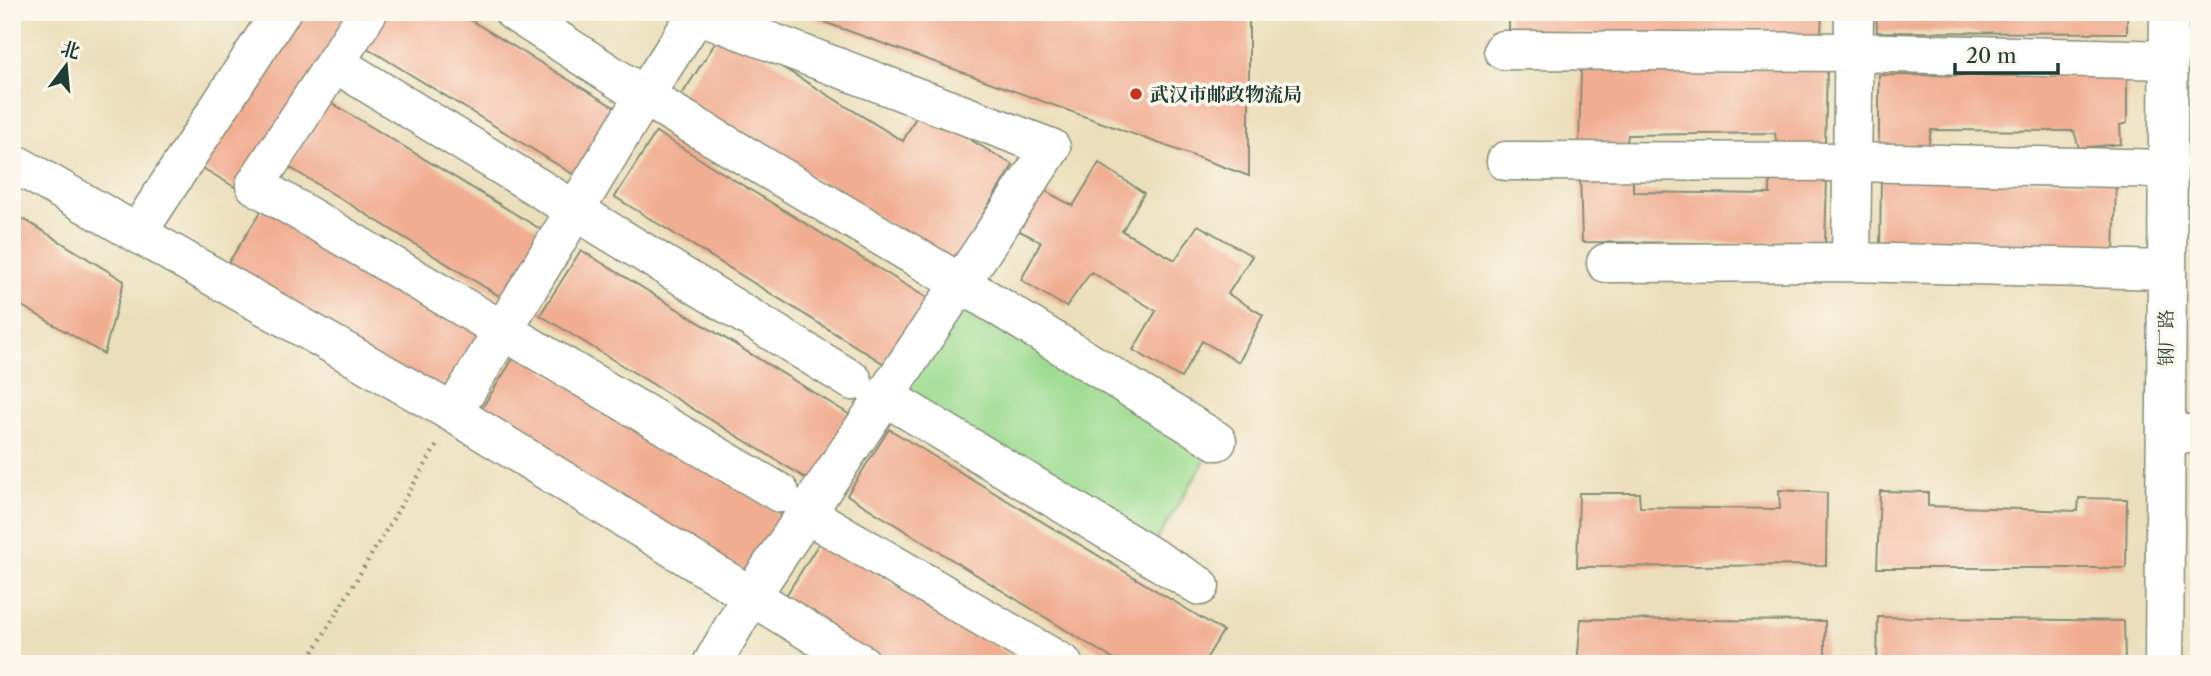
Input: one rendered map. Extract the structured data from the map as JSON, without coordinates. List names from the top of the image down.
{
  "streets": {
    "street": ["钢厂路"]
  },
  "places": ["武汉市邮政物流局"],
  "scale_bar": "20 m",
  "north": "top"
}
